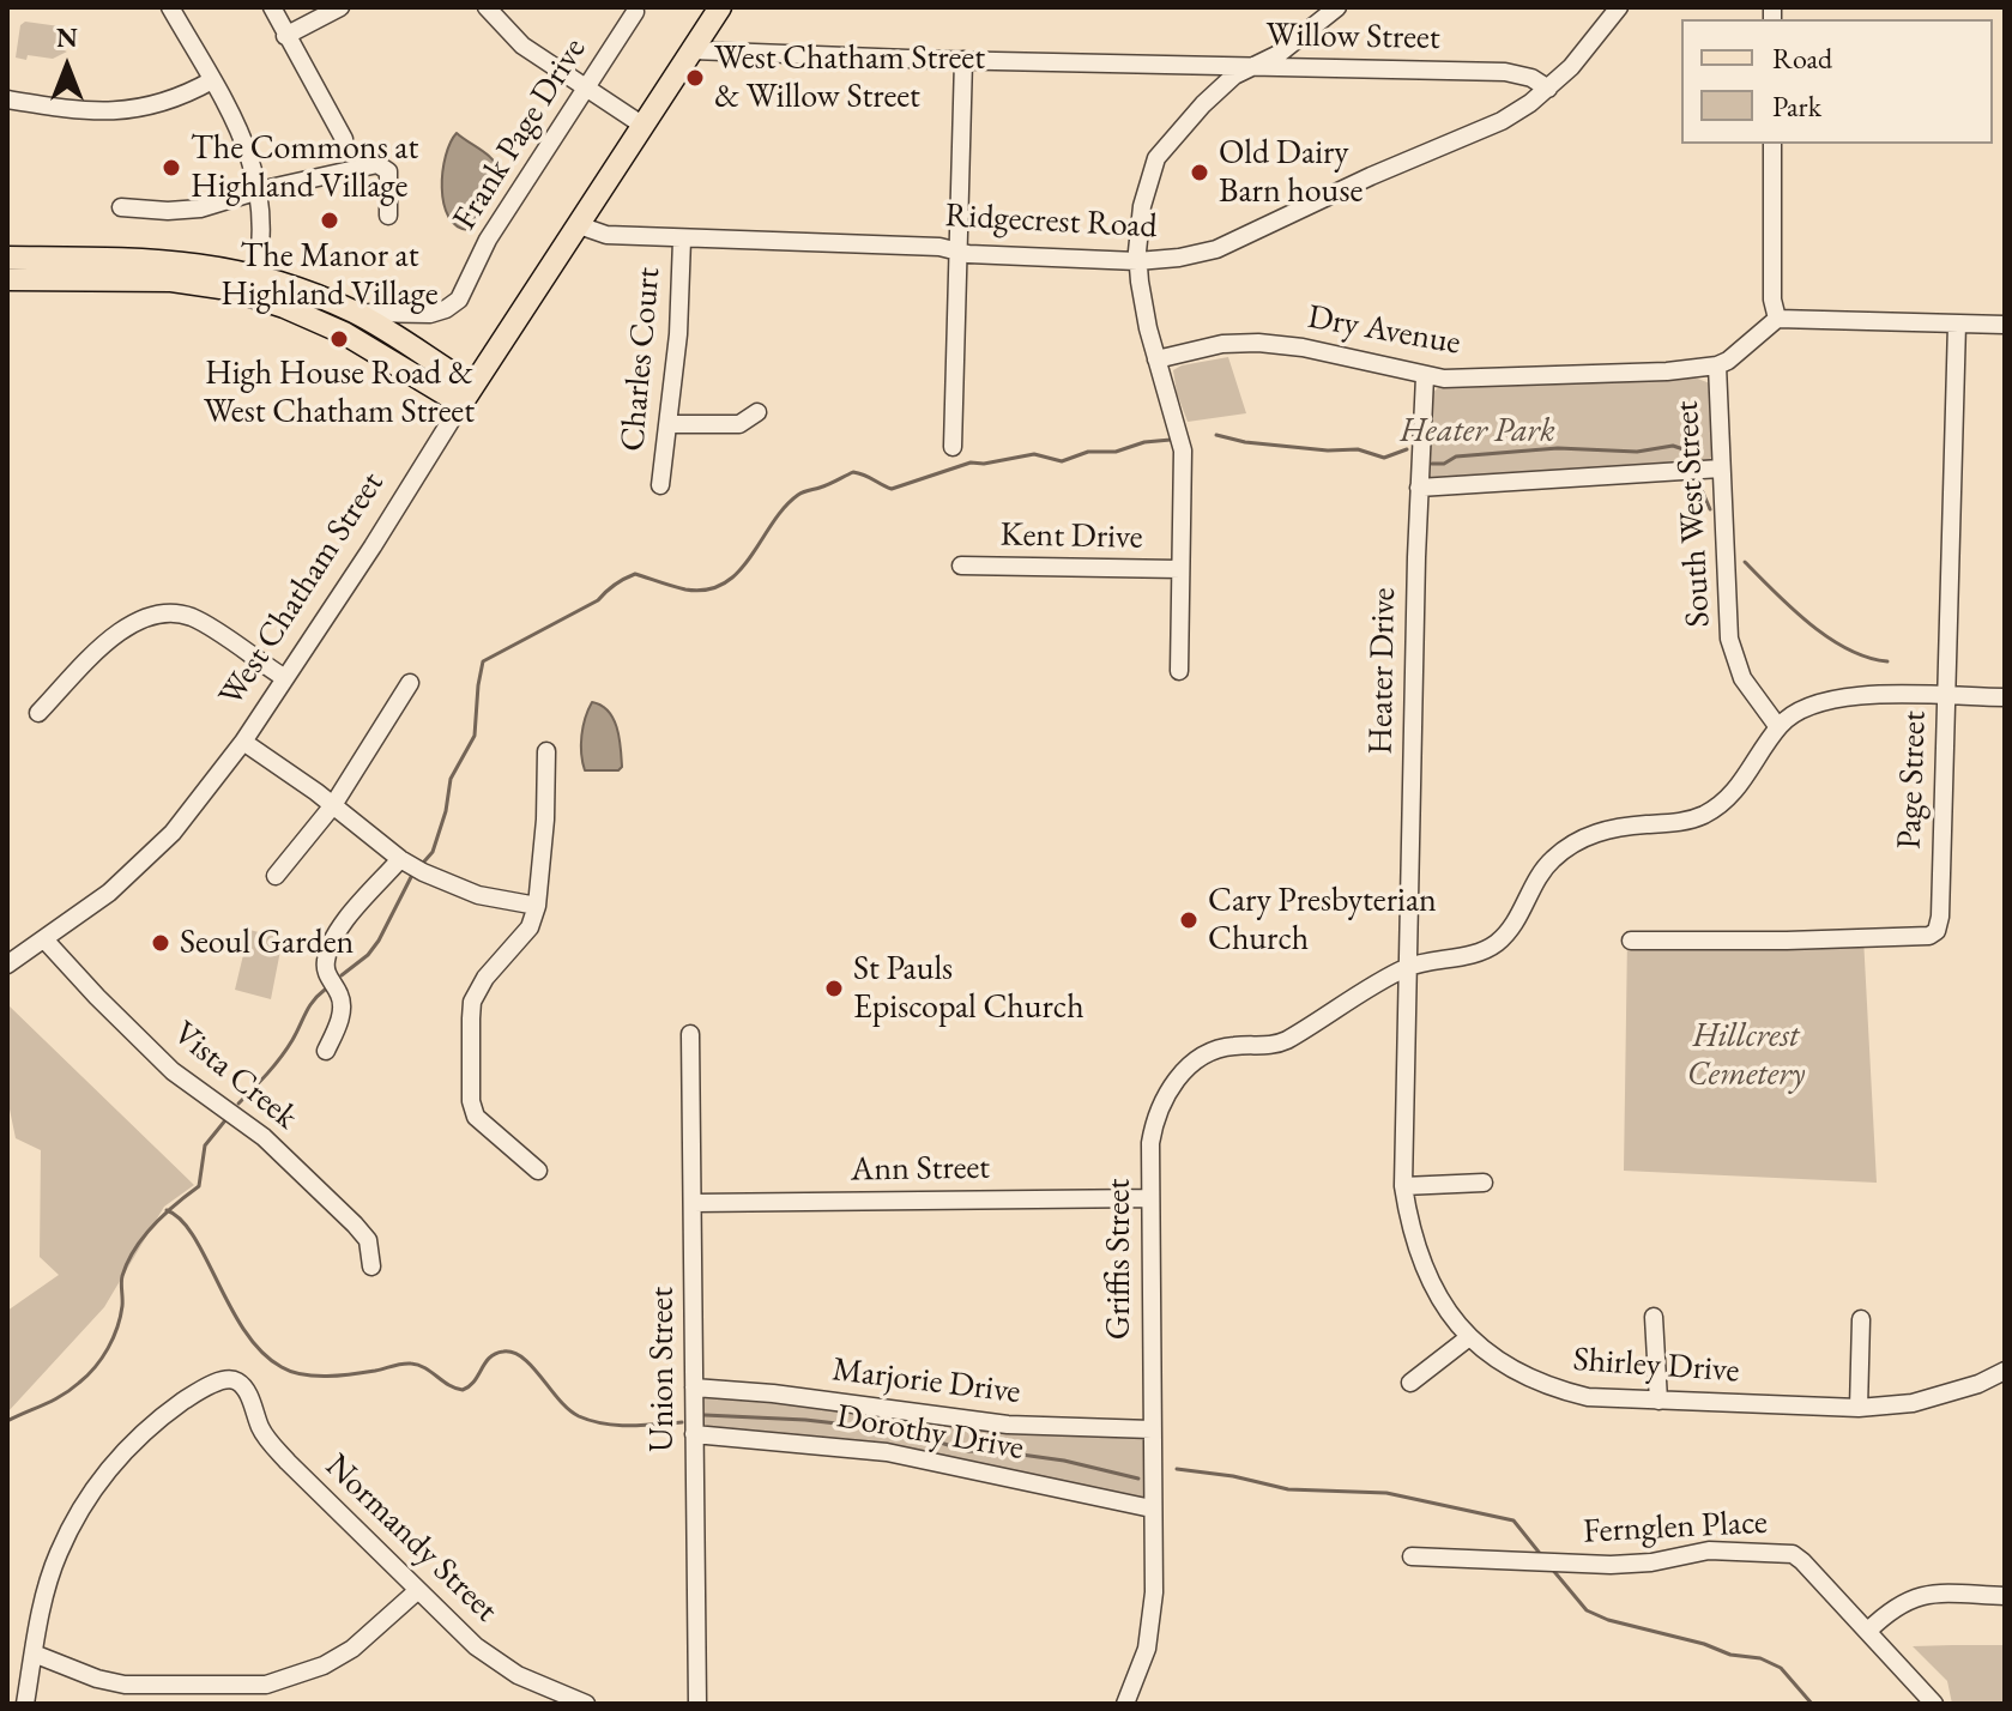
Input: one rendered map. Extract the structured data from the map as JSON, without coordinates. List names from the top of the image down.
{
  "streets": {
    "main road": ["West Chatham Street"],
    "street": [
      "Willow Street",
      "Frank Page Drive",
      "Ridgecrest Road",
      "Dry Avenue",
      "Charles Court",
      "South West Street",
      "Kent Drive",
      "Heater Drive",
      "Page Street",
      "Vista Creek",
      "Ann Street",
      "Griffis Street",
      "Shirley Drive",
      "Union Street",
      "Marjorie Drive",
      "Dorothy Drive",
      "Fernglen Place",
      "Normandy Street"
    ]
  },
  "crossings": [
    ["Willow Street", "Ridgecrest Road"],
    ["Willow Street", "West Chatham Street"],
    ["Ridgecrest Road", "Charles Court"],
    ["Ridgecrest Road", "West Chatham Street"],
    ["Dry Avenue", "South West Street"],
    ["Dry Avenue", "Heater Drive"],
    ["South West Street", "Griffis Street"],
    ["West Chatham Street", "Vista Creek"],
    ["Heater Drive", "Griffis Street"],
    ["Heater Drive", "Shirley Drive"],
    ["Ann Street", "Griffis Street"],
    ["Ann Street", "Union Street"],
    ["Griffis Street", "Shirley Drive"],
    ["Griffis Street", "Marjorie Drive"],
    ["Griffis Street", "Dorothy Drive"],
    ["Union Street", "Marjorie Drive"],
    ["Union Street", "Dorothy Drive"]
  ],
  "parks": ["Heater Park", "Hillcrest Cemetery"],
  "places": [
    "West Chatham Street & Willow Street",
    "The Commons at Highland Village",
    "Old Dairy Barn house",
    "The Manor at Highland Village",
    "High House Road & West Chatham Street",
    "Cary Presbyterian Church",
    "Seoul Garden",
    "St Pauls Episcopal Church"
  ],
  "legend": ["Road", "Park"],
  "north": "top"
}
